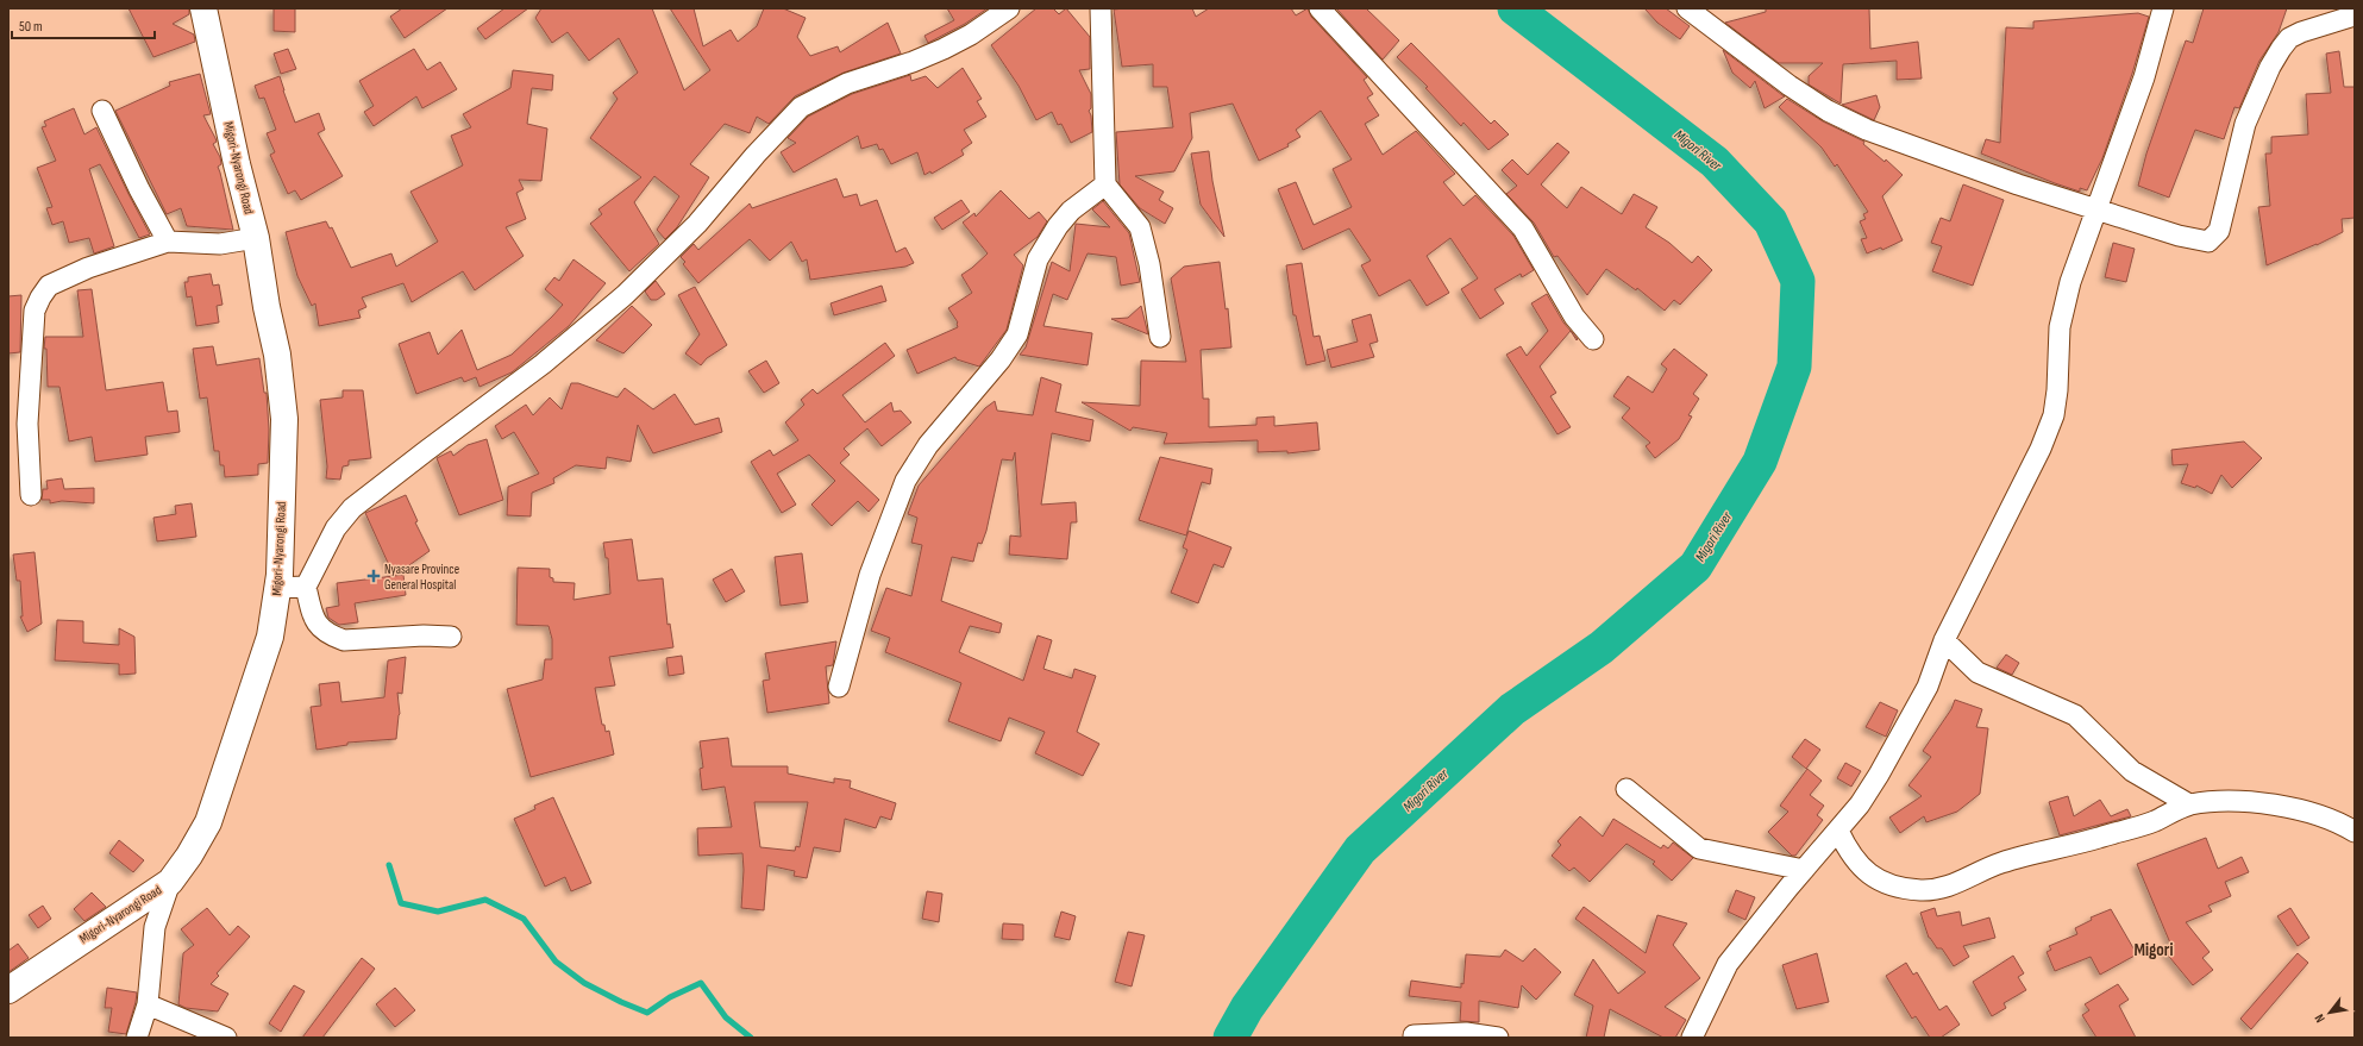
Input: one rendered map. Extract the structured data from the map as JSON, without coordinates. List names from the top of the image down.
{
  "streets": {
    "street": ["Migori-Nyarongi Road"]
  },
  "districts": ["Migori"],
  "water": ["Migori River"],
  "places": {
    "health": ["Nyasare Province General Hospital"]
  },
  "scale_bar": "50 m",
  "north": "bottom left"
}
